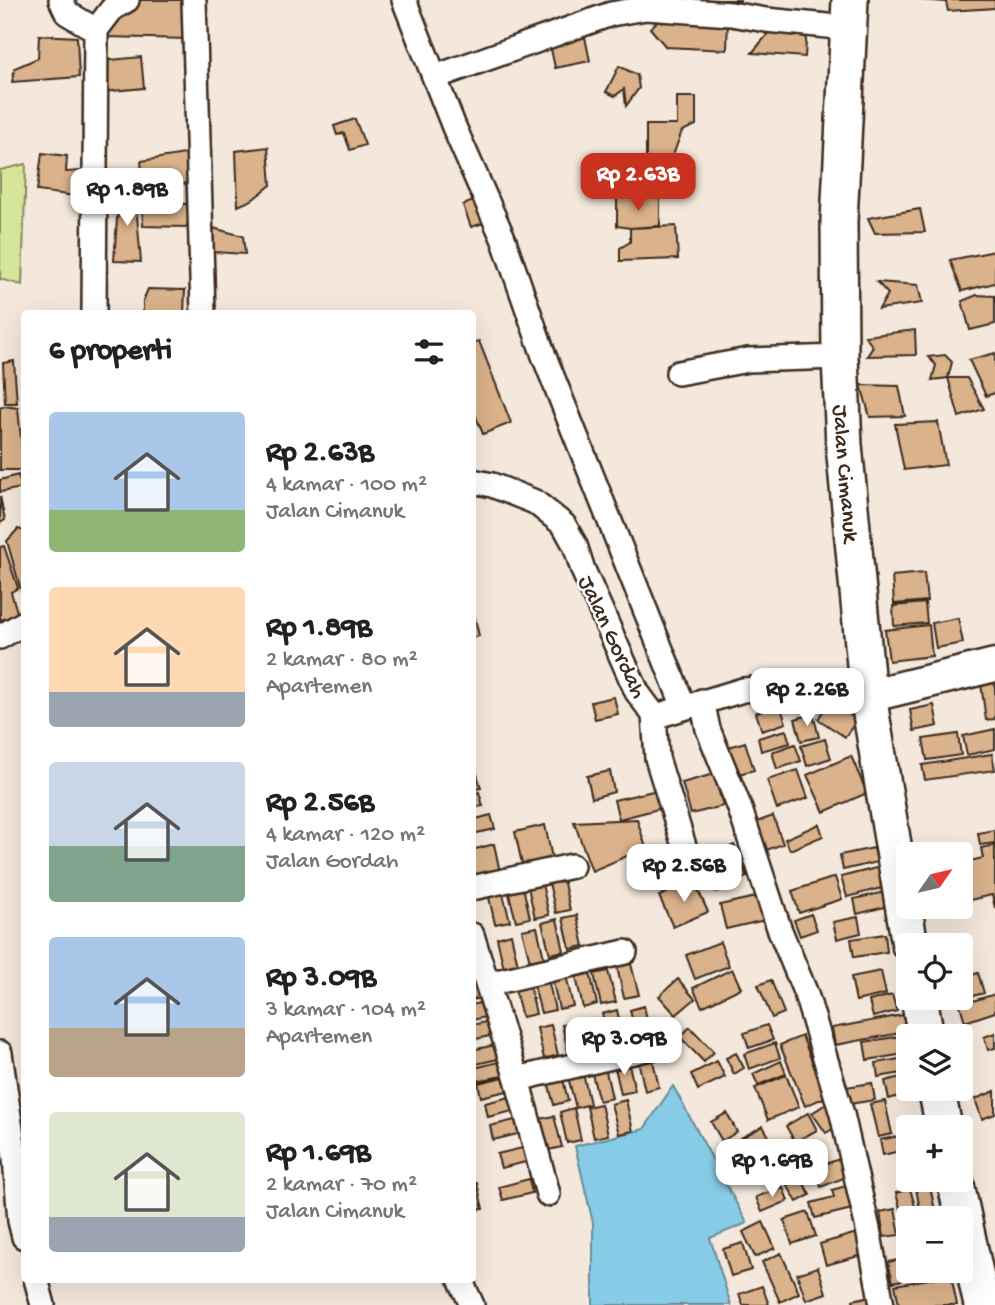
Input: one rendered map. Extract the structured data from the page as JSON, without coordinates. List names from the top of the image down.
{
  "streets": {
    "main road": ["Jalan Cimanuk"],
    "street": ["Jalan Gordah"]
  },
  "crossings": [
    ["Jalan Cimanuk", "Jalan Gordah"]
  ],
  "north": "top right",
  "page": {
    "price": [
      "Rp 2.63B",
      "Rp 1.89B",
      "Rp 2.26B",
      "Rp 2.56B",
      "Rp 3.09B",
      "Rp 1.69B"
    ],
    "heading": "6 properti",
    "list": [
      {
        "name": "Rp 2.63B",
        "note": "4 kamar · 100 m² · Jalan Cimanuk"
      },
      {
        "name": "Rp 1.89B",
        "note": "2 kamar · 80 m² · Apartemen"
      },
      {
        "name": "Rp 2.56B",
        "note": "4 kamar · 120 m² · Jalan Gordah"
      },
      {
        "name": "Rp 3.09B",
        "note": "3 kamar · 104 m² · Apartemen"
      },
      {
        "name": "Rp 1.69B",
        "note": "2 kamar · 70 m² · Jalan Cimanuk"
      }
    ],
    "map_buttons": ["+", "−"]
  }
}
